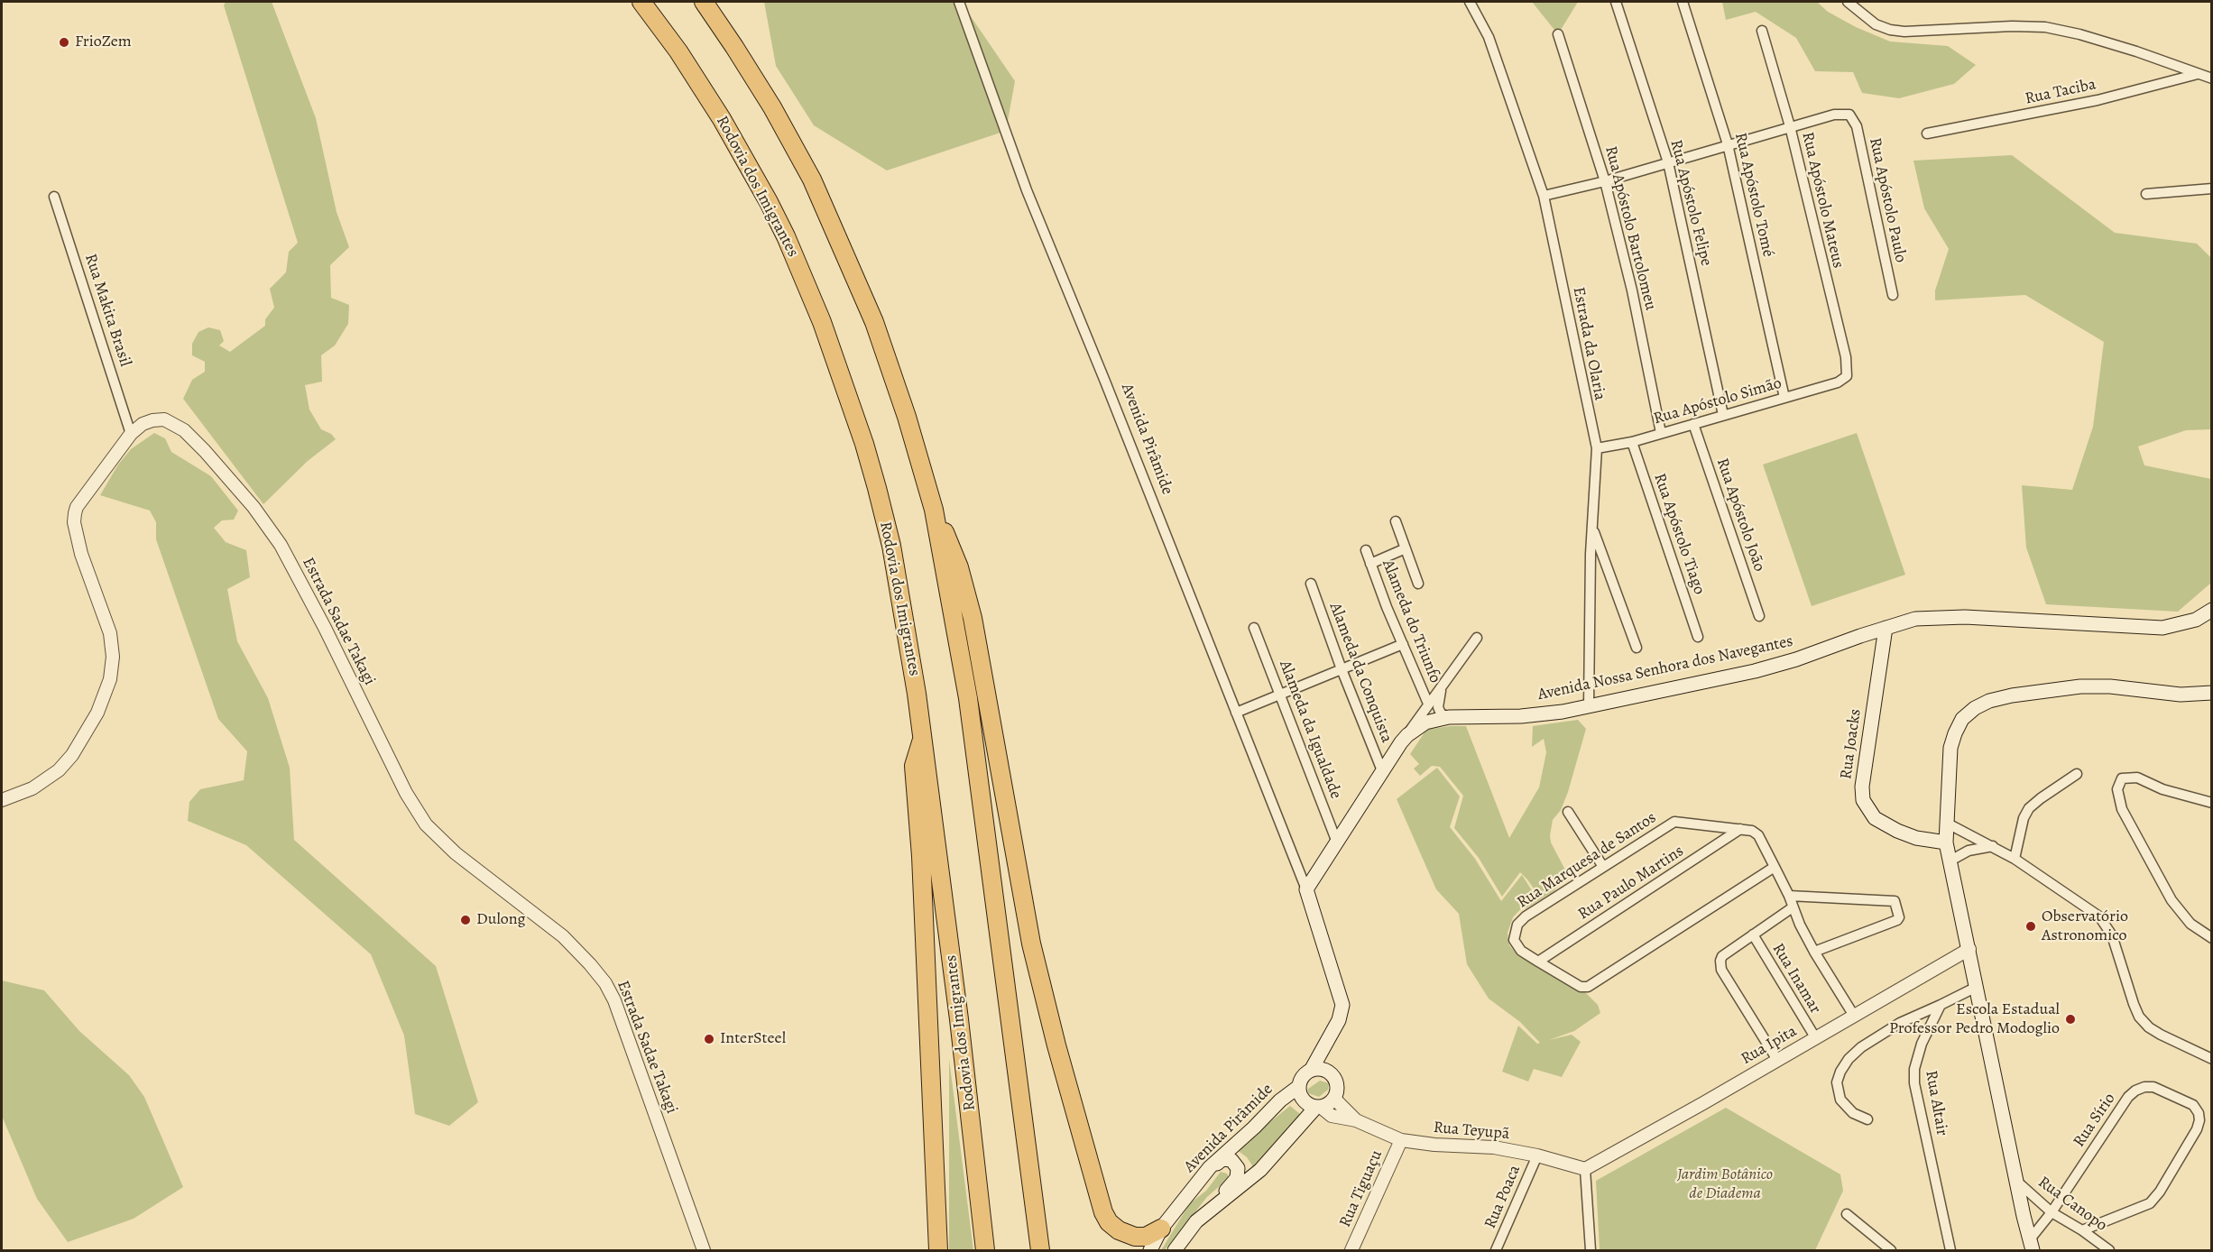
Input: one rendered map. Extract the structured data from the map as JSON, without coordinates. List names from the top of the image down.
{
  "streets": {
    "highway": ["Rodovia dos Imigrantes"],
    "main road": ["Avenida Pirâmide", "Avenida Nossa Senhora dos Navegantes", "Rua Joacks"],
    "street": [
      "Rua Taciba",
      "Rua Apóstolo Tomé",
      "Rua Apóstolo Mateus",
      "Rua Apóstolo Paulo",
      "Rua Apóstolo Felipe",
      "Rua Apóstolo Bartolomeu",
      "Rua Makita Brasil",
      "Estrada da Olaria",
      "Rua Apóstolo Simão",
      "Rua Apóstolo João",
      "Rua Apóstolo Tiago",
      "Estrada Sadae Takagi",
      "Alameda do Triunfo",
      "Alameda da Conquista",
      "Alameda da Igualdade",
      "Rua Marquesa de Santos",
      "Rua Paulo Martins",
      "Rua Inamar",
      "Rua Ipita",
      "Rua Altair",
      "Rua Sírio",
      "Rua Teyupã",
      "Rua Tiguaçu",
      "Rua Poaca",
      "Rua Canopo"
    ]
  },
  "crossings": [
    ["Rua Apóstolo Tomé", "Rua Apóstolo Simão"],
    ["Rua Apóstolo Mateus", "Rua Apóstolo Paulo"],
    ["Rua Apóstolo Mateus", "Rua Apóstolo Simão"],
    ["Rua Apóstolo Felipe", "Rua Apóstolo Simão"],
    ["Rua Apóstolo Bartolomeu", "Rua Apóstolo Simão"],
    ["Rua Makita Brasil", "Estrada Sadae Takagi"],
    ["Estrada da Olaria", "Rua Apóstolo Simão"],
    ["Estrada da Olaria", "Avenida Nossa Senhora dos Navegantes"],
    ["Rua Apóstolo Simão", "Rua Apóstolo João"],
    ["Rua Apóstolo Simão", "Rua Apóstolo Tiago"],
    ["Avenida Pirâmide", "Avenida Nossa Senhora dos Navegantes"],
    ["Avenida Pirâmide", "Rua Teyupã"],
    ["Avenida Nossa Senhora dos Navegantes", "Alameda da Conquista"],
    ["Avenida Nossa Senhora dos Navegantes", "Alameda da Igualdade"],
    ["Avenida Nossa Senhora dos Navegantes", "Rua Joacks"],
    ["Rua Marquesa de Santos", "Rua Paulo Martins"],
    ["Rua Inamar", "Rua Ipita"],
    ["Rua Ipita", "Rua Teyupã"],
    ["Rua Sírio", "Rua Canopo"],
    ["Rua Teyupã", "Rua Tiguaçu"],
    ["Rua Teyupã", "Rua Poaca"]
  ],
  "parks": ["Jardim Botânico de Diadema"],
  "places": [
    "FrioZem",
    "Dulong",
    "Observatório Astronomico",
    "Escola Estadual Professor Pedro Modoglio",
    "InterSteel"
  ]
}
